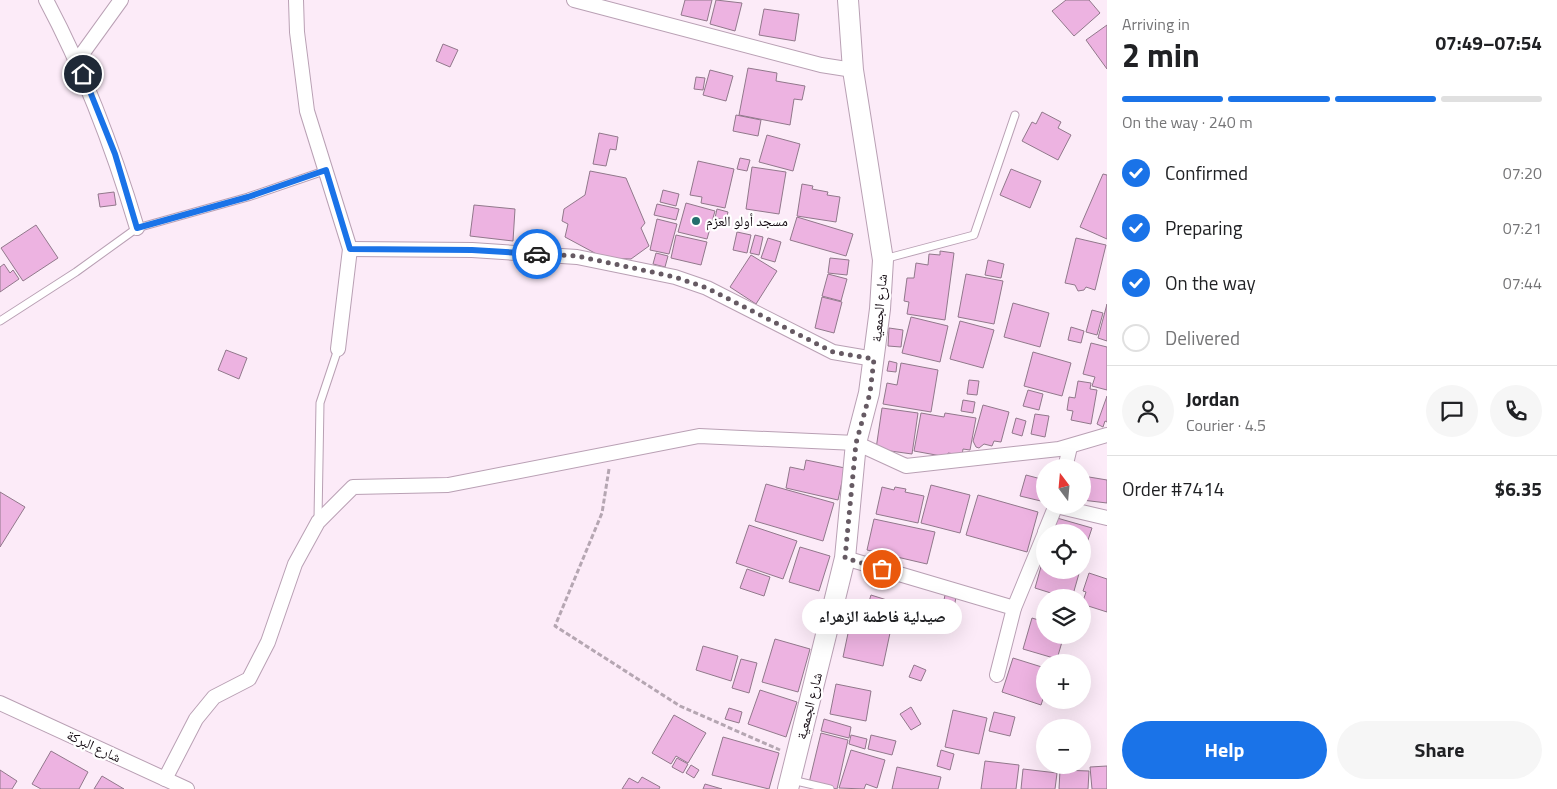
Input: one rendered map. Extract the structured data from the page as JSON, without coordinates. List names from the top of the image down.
{
  "streets": {
    "street": ["شارع الجمعية", "شارع البركة"]
  },
  "places": ["مسجد أولو العزم", "صيدلية فاطمة الزهراء"],
  "north": "top",
  "page": {
    "heading": ["2 min", "Arriving in", "07:49–07:54"],
    "panel": [
      "Jordan",
      "Courier · 4.5",
      "Order #7414",
      "$6.35"
    ],
    "bar": "On the way · 240 m",
    "list": [
      ["Confirmed", "07:20"],
      ["Preparing", "07:21"],
      ["On the way", "07:44"],
      "Delivered"
    ],
    "map_buttons": ["+", "−"],
    "bubble": "صيدلية فاطمة الزهراء",
    "buttons": ["Help", "Share"]
  }
}
